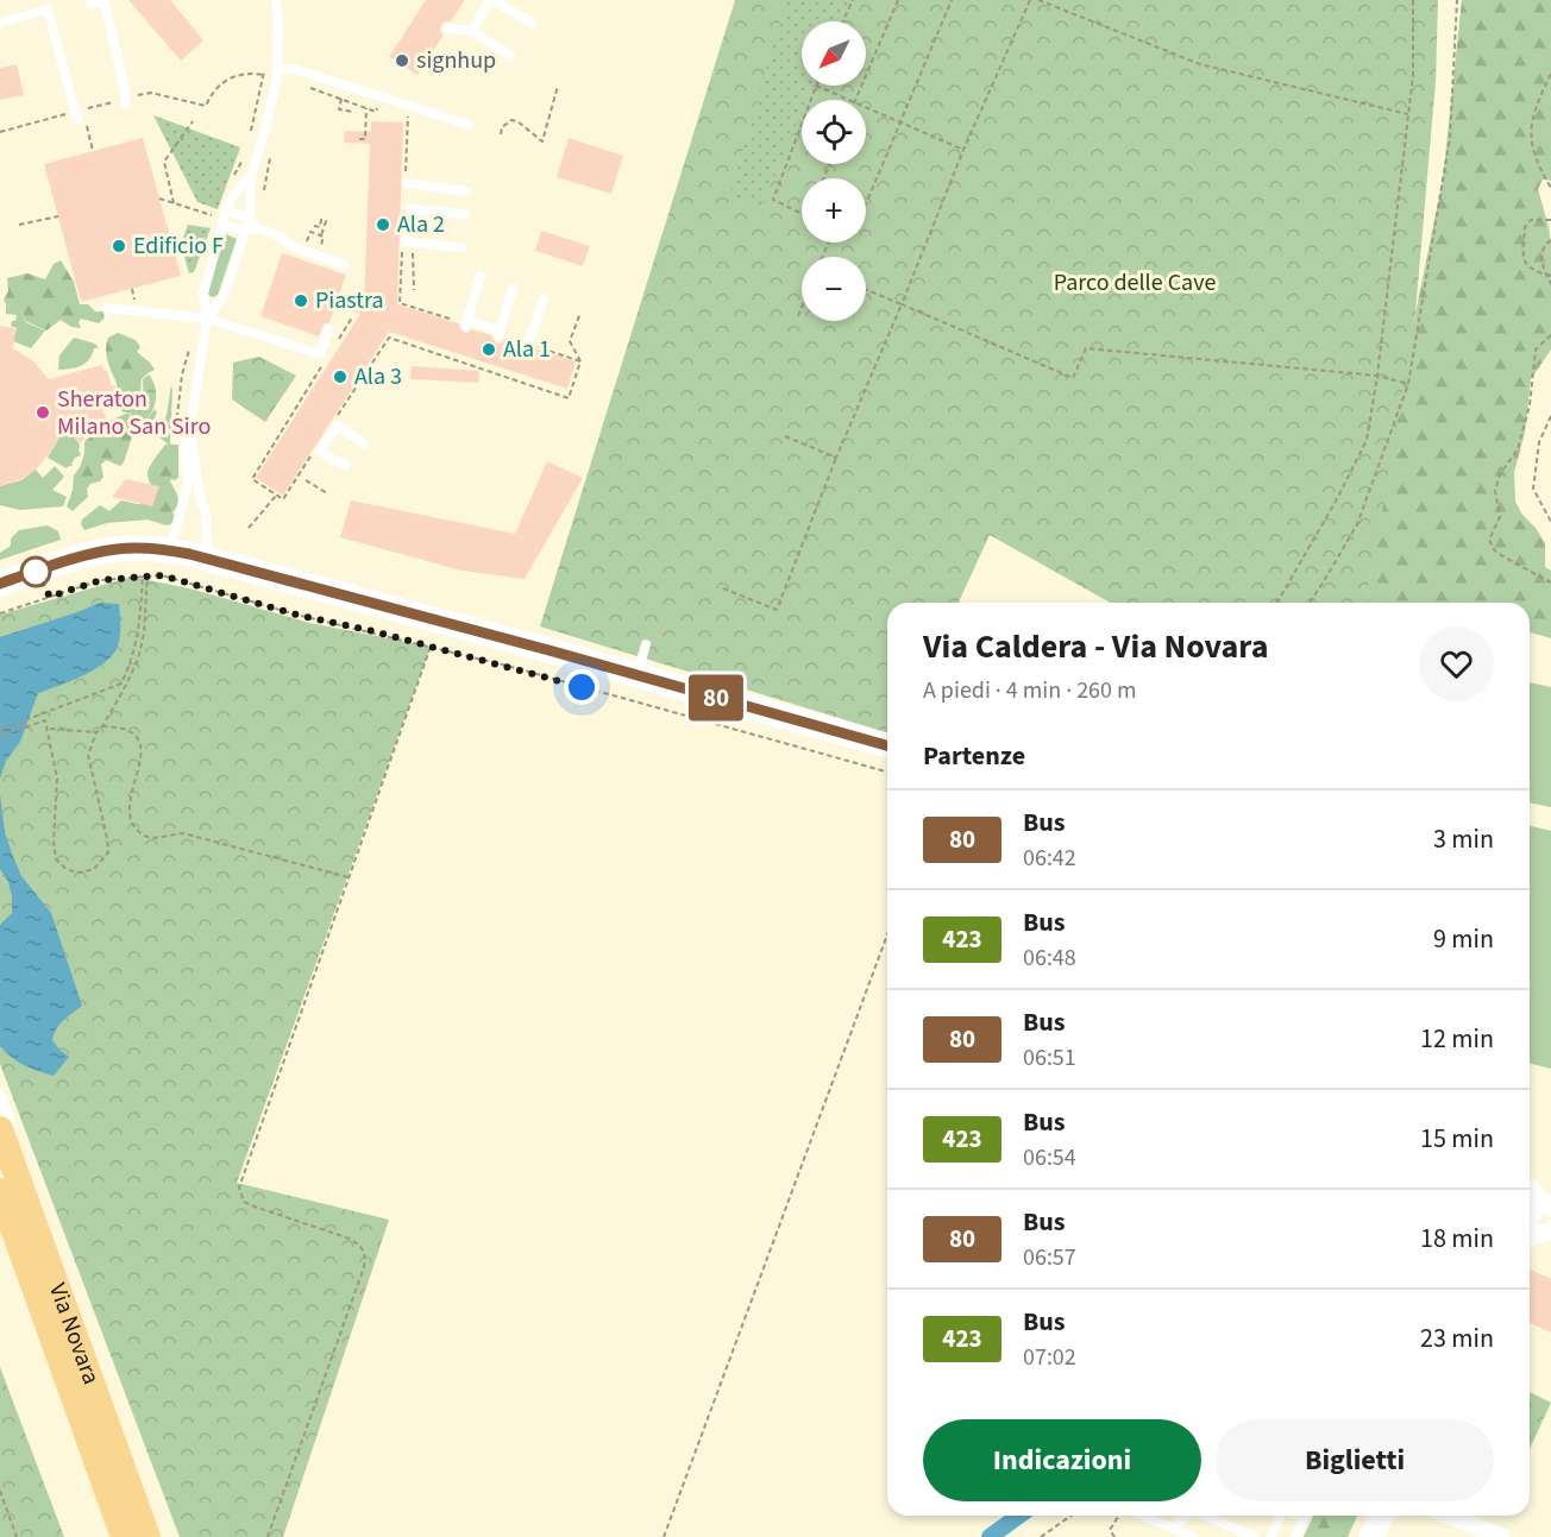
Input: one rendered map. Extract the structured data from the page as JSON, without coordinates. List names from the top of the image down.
{
  "streets": {
    "main road": ["Via Novara"]
  },
  "parks": ["Parco delle Cave"],
  "places": [
    "signhup",
    "Ala 2",
    "Edificio F",
    "Piastra",
    "Ala 1",
    "Ala 3",
    "Sheraton Milano San Siro"
  ],
  "lines": ["bus line 80"],
  "north": "bottom left",
  "page": {
    "on_map": "80",
    "map_buttons": ["+", "−"],
    "heading": [
      ["Via Caldera - Via Novara", "A piedi · 4 min · 260 m"],
      "Partenze"
    ],
    "list": [
      {
        "mark": "80",
        "name": "Bus",
        "note": "06:42",
        "value": "3 min"
      },
      {
        "mark": "423",
        "name": "Bus",
        "note": "06:48",
        "value": "9 min"
      },
      {
        "mark": "80",
        "name": "Bus",
        "note": "06:51",
        "value": "12 min"
      },
      {
        "mark": "423",
        "name": "Bus",
        "note": "06:54",
        "value": "15 min"
      },
      {
        "mark": "80",
        "name": "Bus",
        "note": "06:57",
        "value": "18 min"
      },
      {
        "mark": "423",
        "name": "Bus",
        "note": "07:02",
        "value": "23 min"
      }
    ],
    "buttons": ["Indicazioni", "Biglietti"]
  }
}
